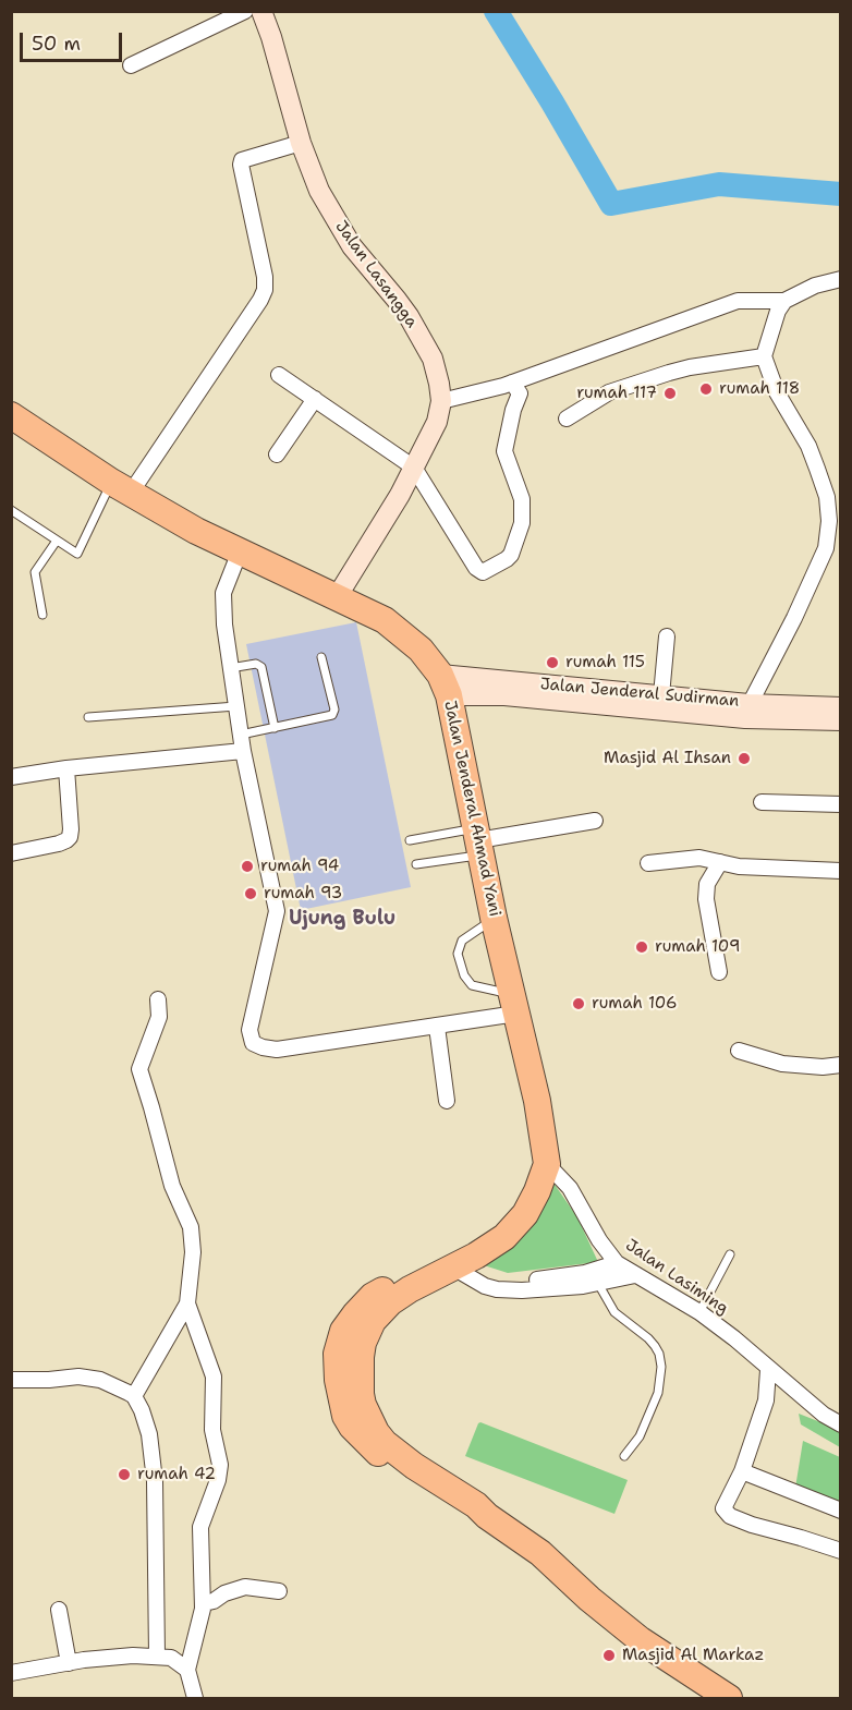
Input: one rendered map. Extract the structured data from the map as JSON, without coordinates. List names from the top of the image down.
{
  "streets": {
    "highway": ["Jalan Jenderal Ahmad Yani"],
    "main road": ["Jalan Lasangga", "Jalan Jenderal Sudirman"],
    "street": ["Jalan Lasiming"]
  },
  "crossings": [
    ["Jalan Lasangga", "Jalan Jenderal Ahmad Yani"],
    ["Jalan Jenderal Sudirman", "Jalan Jenderal Ahmad Yani"],
    ["Jalan Jenderal Ahmad Yani", "Jalan Lasiming"]
  ],
  "districts": ["Ujung Bulu"],
  "places": [
    "rumah 118",
    "rumah 117",
    "rumah 115",
    "Masjid Al Ihsan",
    "rumah 94",
    "rumah 93",
    "rumah 109",
    "rumah 106",
    "rumah 42",
    "Masjid Al Markaz"
  ],
  "scale_bar": "50 m"
}
